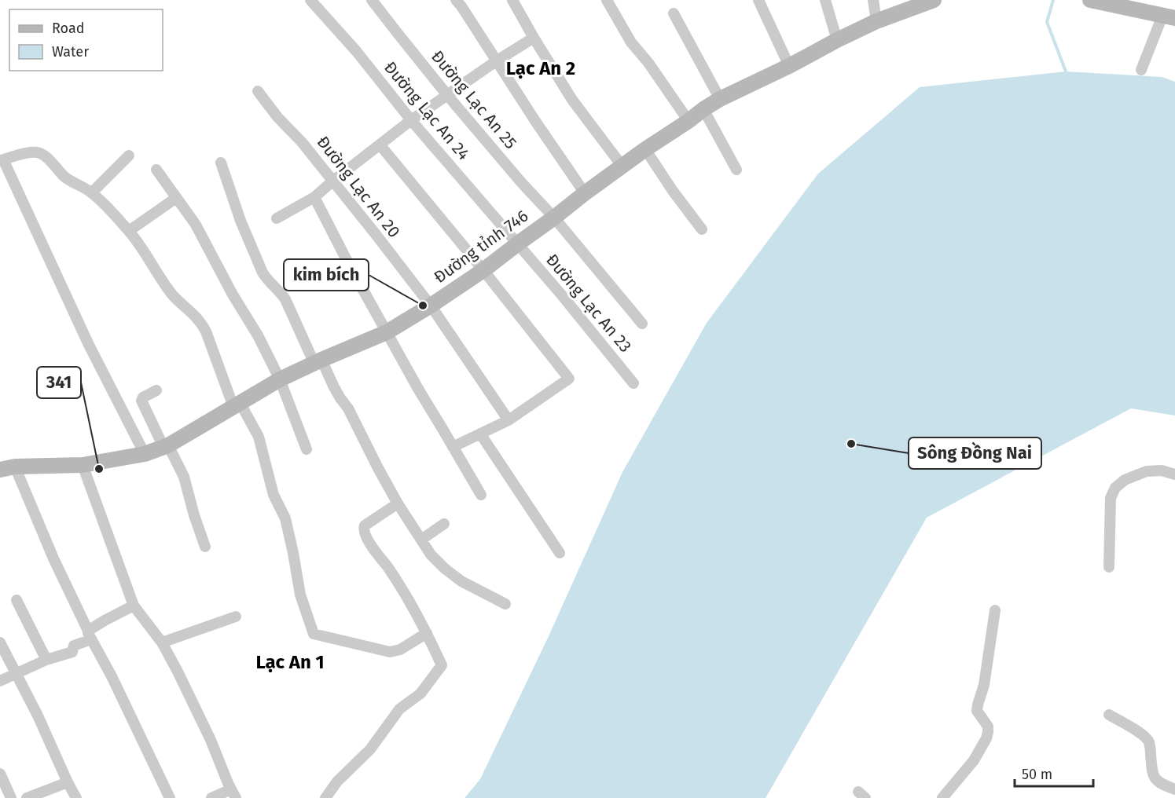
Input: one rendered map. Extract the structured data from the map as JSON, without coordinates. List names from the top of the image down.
{
  "streets": {
    "main road": ["Đường tỉnh 746"],
    "street": [
      "Đường Lạc An 25",
      "Đường Lạc An 24",
      "Đường Lạc An 20",
      "Đường Lạc An 23"
    ]
  },
  "crossings": [
    ["Đường Lạc An 25", "Đường tỉnh 746"],
    ["Đường Lạc An 24", "Đường tỉnh 746"],
    ["Đường Lạc An 24", "Đường Lạc An 23"],
    ["Đường Lạc An 20", "Đường tỉnh 746"],
    ["Đường tỉnh 746", "Đường Lạc An 23"]
  ],
  "districts": ["Lạc An 2", "Lạc An 1"],
  "places": ["kim bích", "Sông Đồng Nai", "341"],
  "legend": ["Road", "Water"],
  "scale_bar": "50 m"
}
